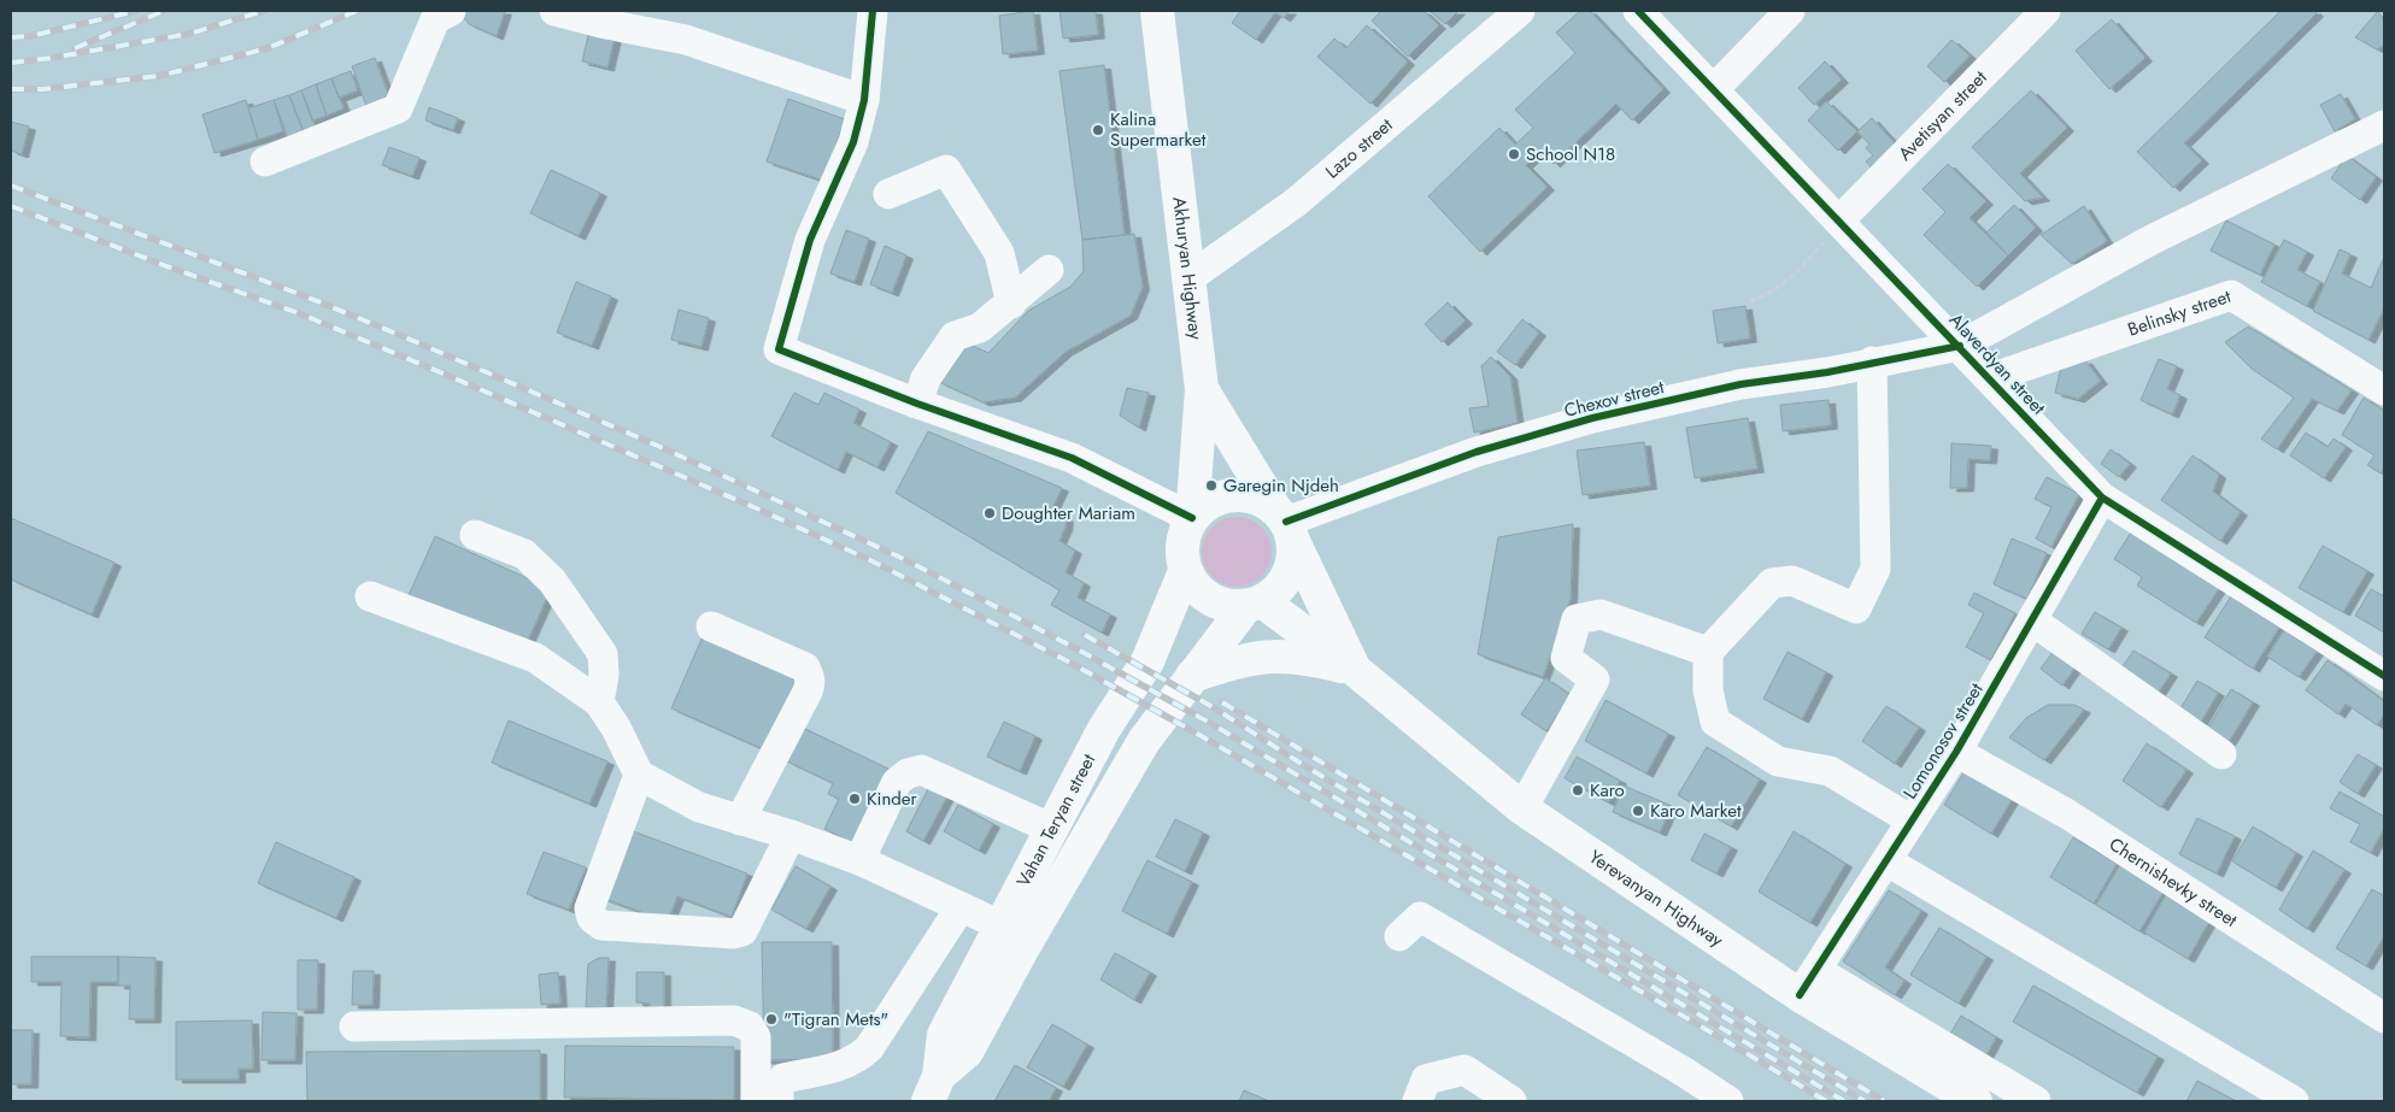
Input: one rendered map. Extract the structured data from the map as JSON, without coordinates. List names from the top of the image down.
{
  "streets": {
    "main road": ["Akhuryan Highway", "Vahan Teryan street", "Yerevanyan Highway"],
    "street": [
      "Avetisyan street",
      "Lazo street",
      "Belinsky street",
      "Alaverdyan street",
      "Chexov street",
      "Lomonosov street",
      "Chernishevky street"
    ]
  },
  "crossings": [
    ["Avetisyan street", "Alaverdyan street"],
    ["Lazo street", "Akhuryan Highway"],
    ["Akhuryan Highway", "Chexov street"],
    ["Akhuryan Highway", "Vahan Teryan street"],
    ["Akhuryan Highway", "Yerevanyan Highway"],
    ["Belinsky street", "Alaverdyan street"],
    ["Alaverdyan street", "Chexov street"],
    ["Alaverdyan street", "Lomonosov street"],
    ["Chexov street", "Vahan Teryan street"],
    ["Chexov street", "Yerevanyan Highway"],
    ["Lomonosov street", "Chernishevky street"],
    ["Lomonosov street", "Yerevanyan Highway"],
    ["Vahan Teryan street", "Yerevanyan Highway"]
  ],
  "places": [
    "Kalina Supermarket",
    "School N18",
    "Garegin Njdeh",
    "Doughter Mariam",
    "Karo",
    "Kinder",
    "Karo Market",
    "\"Tigran Mets\""
  ]
}
